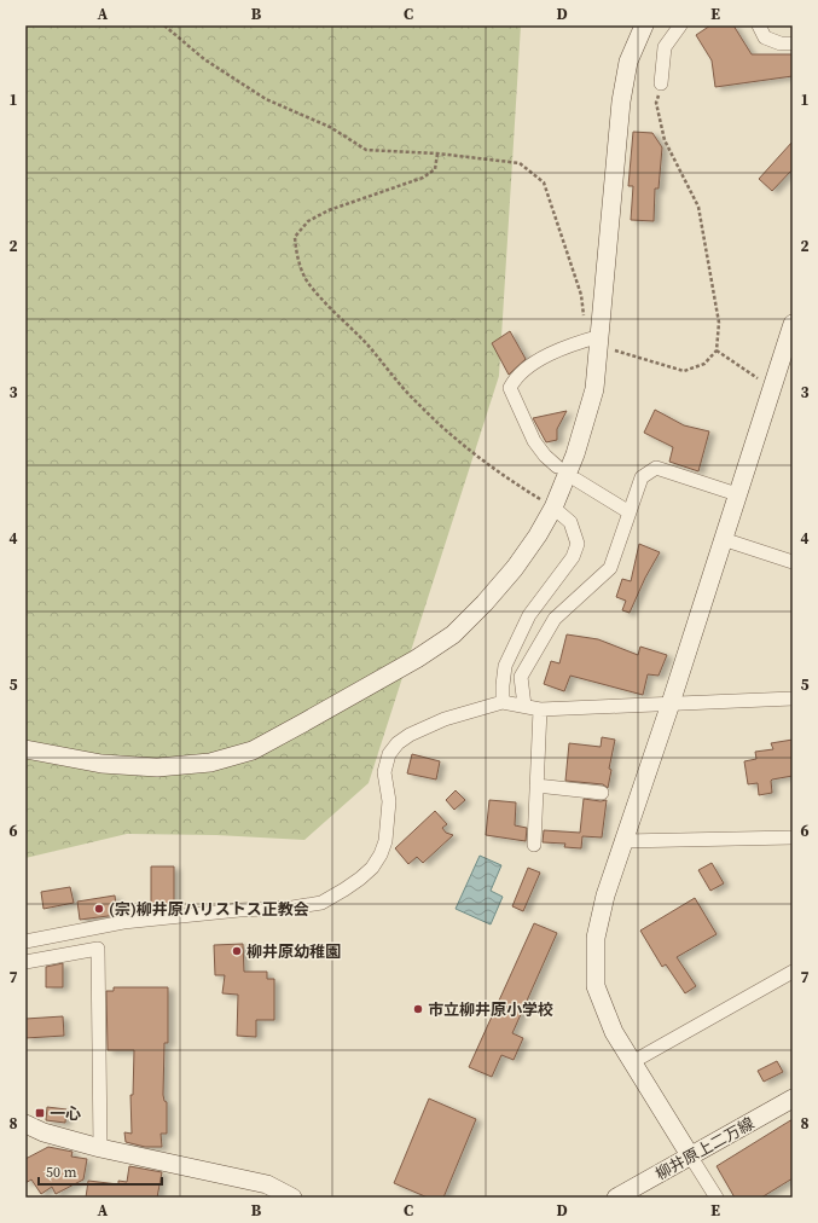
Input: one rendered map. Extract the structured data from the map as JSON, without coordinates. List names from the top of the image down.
{
  "streets": {
    "street": ["柳井原上二万線"]
  },
  "places": {
    "other": ["(宗)柳井原ハリストス正教会", "柳井原幼稚園", "市立柳井原小学校"],
    "transit": ["一心"]
  },
  "scale_bar": "50 m",
  "grid": {
    "columns": [
      "A",
      "B",
      "C",
      "D",
      "E"
    ],
    "rows": [
      "1",
      "2",
      "3",
      "4",
      "5",
      "6",
      "7",
      "8"
    ]
  }
}
